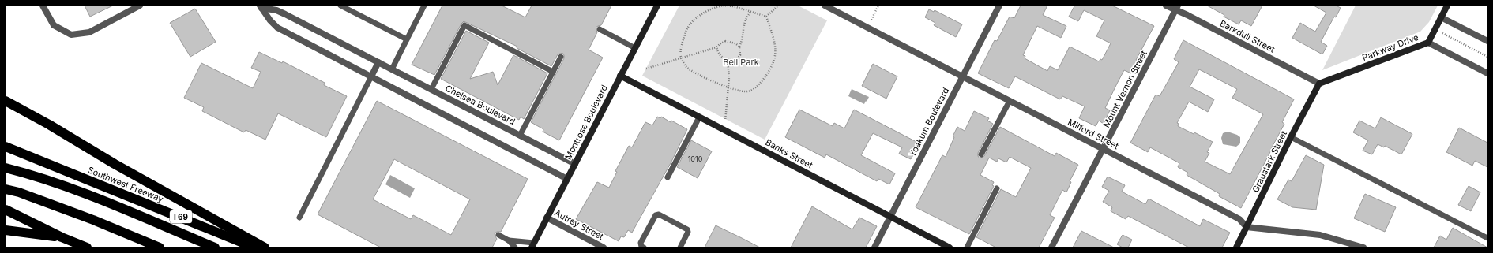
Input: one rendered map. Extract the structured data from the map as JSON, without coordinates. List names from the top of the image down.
{
  "streets": {
    "highway": ["Southwest Freeway", "I 69"],
    "street": [
      "Barkdull Street",
      "Parkway Drive",
      "Mount Vernon Street",
      "Chelsea Boulevard",
      "Montrose Boulevard",
      "Yoakum Boulevard",
      "Milford Street",
      "Banks Street",
      "Graustark Street",
      "Autrey Street"
    ]
  },
  "crossings": [
    ["Barkdull Street", "Parkway Drive"],
    ["Barkdull Street", "Mount Vernon Street"],
    ["Barkdull Street", "Graustark Street"],
    ["Parkway Drive", "Graustark Street"],
    ["Mount Vernon Street", "Milford Street"],
    ["Chelsea Boulevard", "Montrose Boulevard"],
    ["Montrose Boulevard", "Banks Street"],
    ["Montrose Boulevard", "Autrey Street"],
    ["Yoakum Boulevard", "Milford Street"],
    ["Yoakum Boulevard", "Banks Street"],
    ["Milford Street", "Graustark Street"]
  ],
  "parks": ["Bell Park"],
  "house_numbers": ["1010"]
}
